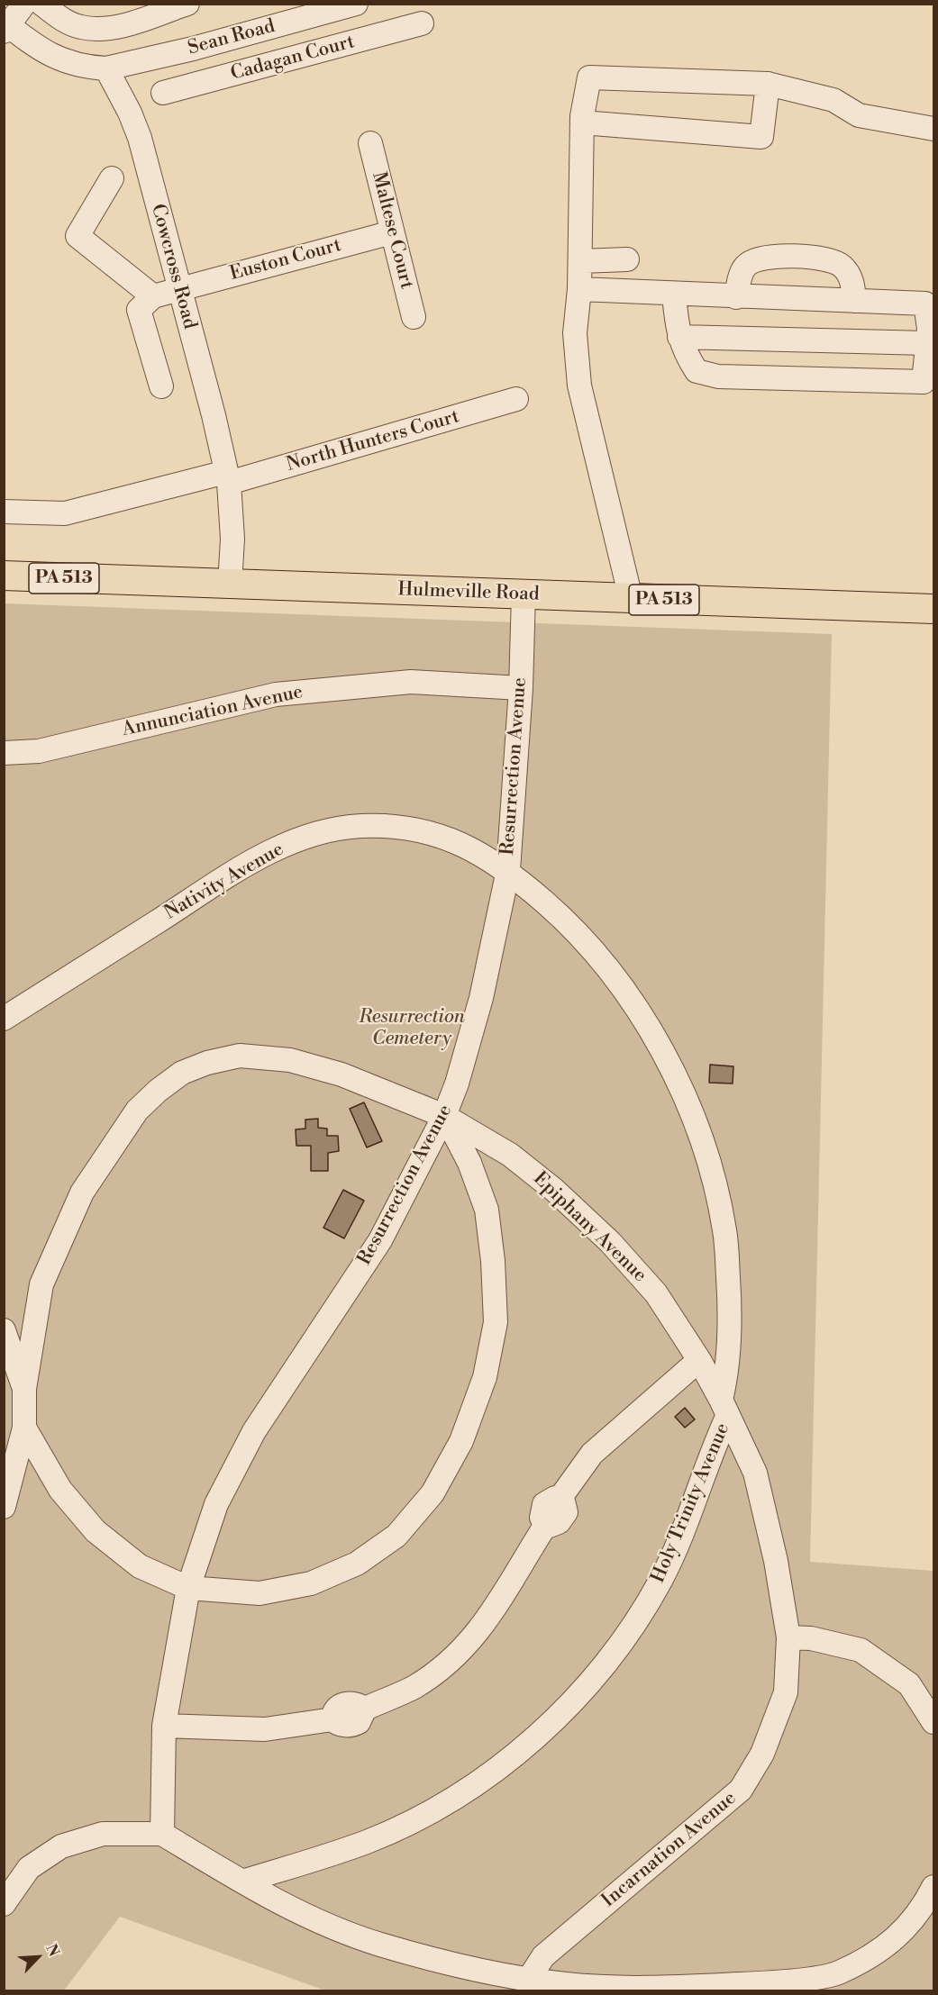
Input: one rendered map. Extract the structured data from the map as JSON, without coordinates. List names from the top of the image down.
{
  "streets": {
    "main road": ["PA 513", "Hulmeville Road"],
    "street": [
      "Sean Road",
      "Cadagan Court",
      "Maltese Court",
      "Euston Court",
      "Cowcross Road",
      "North Hunters Court",
      "Annunciation Avenue",
      "Resurrection Avenue",
      "Nativity Avenue",
      "Epiphany Avenue",
      "Holy Trinity Avenue",
      "Incarnation Avenue"
    ]
  },
  "crossings": [
    ["Sean Road", "Cowcross Road"],
    ["Maltese Court", "Euston Court"],
    ["Euston Court", "Cowcross Road"],
    ["Cowcross Road", "North Hunters Court"],
    ["Cowcross Road", "Hulmeville Road"],
    ["Hulmeville Road", "Resurrection Avenue"],
    ["Annunciation Avenue", "Resurrection Avenue"],
    ["Resurrection Avenue", "Nativity Avenue"],
    ["Resurrection Avenue", "Epiphany Avenue"],
    ["Nativity Avenue", "Holy Trinity Avenue"],
    ["Epiphany Avenue", "Holy Trinity Avenue"],
    ["Epiphany Avenue", "Incarnation Avenue"]
  ],
  "parks": ["Resurrection Cemetery"],
  "north": "top right"
}
